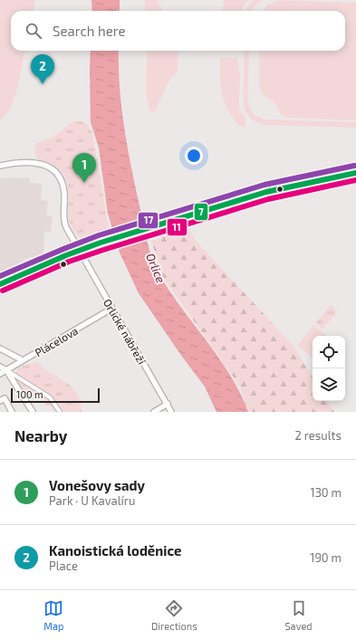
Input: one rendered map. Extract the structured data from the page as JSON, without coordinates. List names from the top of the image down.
{
  "streets": {
    "street": ["Orlické nábřeží", "Plácelova"]
  },
  "crossings": [
    ["Orlické nábřeží", "Plácelova"]
  ],
  "water": ["Orlice"],
  "lines": ["transit line 17", "transit line 7", "transit line 11"],
  "scale_bar": "100 m",
  "page": {
    "search": "Search here",
    "pins": ["2", "1"],
    "scale": "100 m",
    "heading": ["Nearby", "2 results"],
    "list": [
      {
        "mark": "1",
        "name": "Vonešovy sady",
        "note": "Park · U Kavalíru",
        "value": "130 m"
      },
      {
        "mark": "2",
        "name": "Kanoistická loděnice",
        "note": "Place",
        "value": "190 m"
      }
    ],
    "nav": ["Map", "Directions", "Saved"]
  }
}
